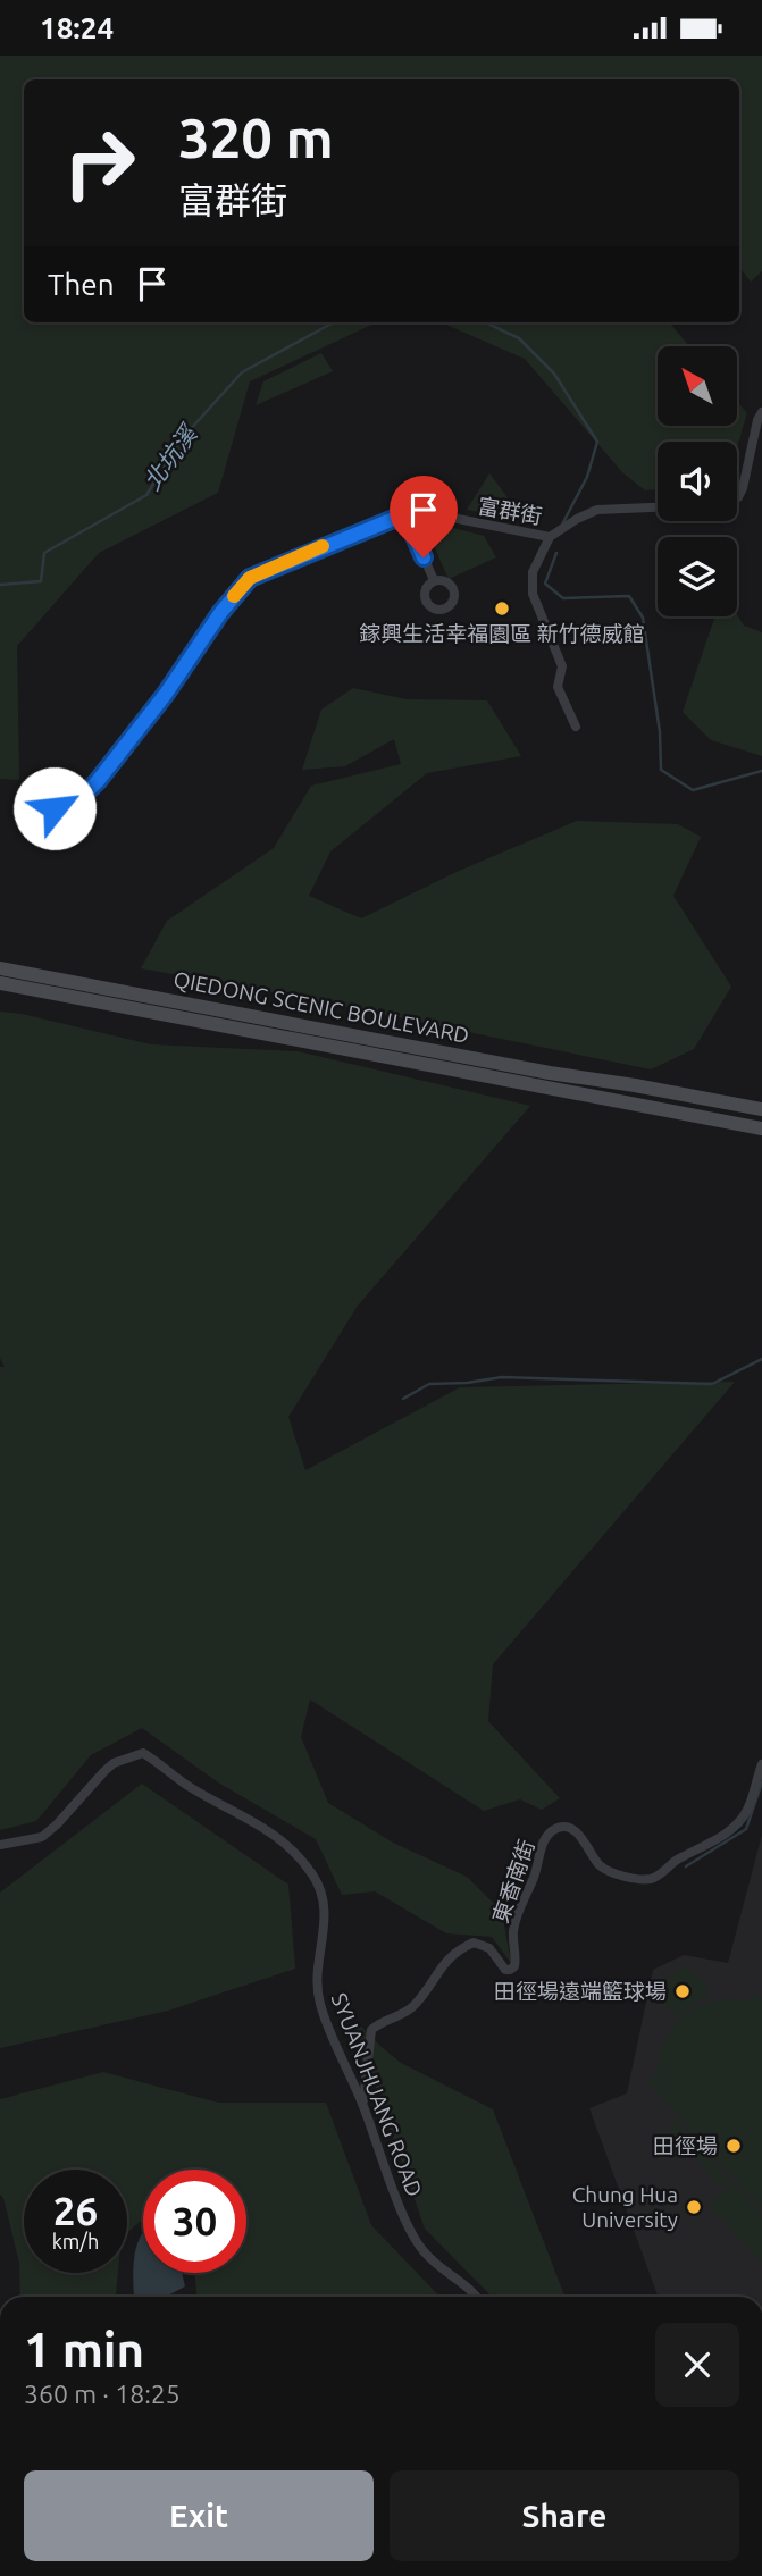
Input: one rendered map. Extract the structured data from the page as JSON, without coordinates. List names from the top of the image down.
{
  "streets": {
    "street": [
      "富群街",
      "QIEDONG SCENIC BOULEVARD",
      "東香南街",
      "SYUANJHUANG ROAD"
    ]
  },
  "crossings": [
    ["東香南街", "SYUANJHUANG ROAD"]
  ],
  "water": ["北坑溪"],
  "places": [
    "鎵興生活幸福園區 新竹德威館",
    "田徑場遠端籃球場",
    "田徑場",
    "Chung Hua University"
  ],
  "north": "top left",
  "page": {
    "status": "18:24",
    "turn": ["320 m", "富群街"],
    "then": "Then",
    "speed": "26 km/h",
    "limit": "30",
    "heading": ["1 min", "360 m · 18:25"],
    "buttons": ["Exit", "Share"]
  }
}
